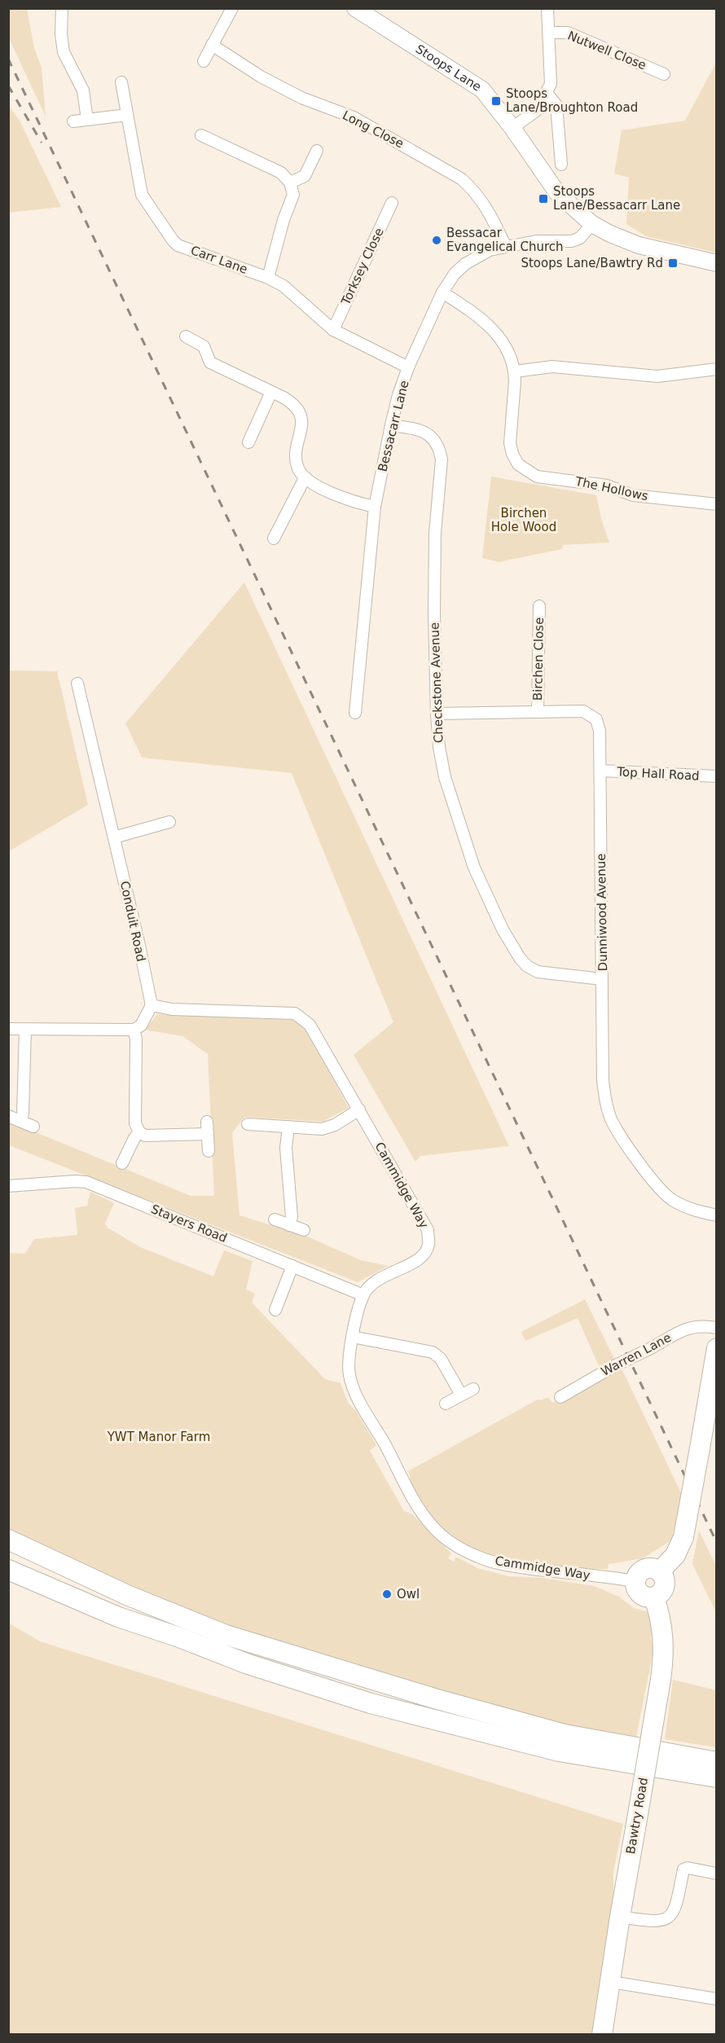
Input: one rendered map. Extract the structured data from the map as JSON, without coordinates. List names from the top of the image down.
{
  "streets": {
    "highway": ["Bawtry Road"],
    "street": [
      "Nutwell Close",
      "Stoops Lane",
      "Long Close",
      "Carr Lane",
      "Torksey Close",
      "Bessacarr Lane",
      "The Hollows",
      "Birchen Close",
      "Checkstone Avenue",
      "Top Hall Road",
      "Dunniwood Avenue",
      "Conduit Road",
      "Cammidge Way",
      "Stayers Road",
      "Warren Lane"
    ]
  },
  "crossings": [
    ["Stoops Lane", "Bessacarr Lane"],
    ["Long Close", "Bessacarr Lane"],
    ["Carr Lane", "Torksey Close"],
    ["Carr Lane", "Bessacarr Lane"],
    ["Bessacarr Lane", "The Hollows"],
    ["Bessacarr Lane", "Checkstone Avenue"],
    ["Birchen Close", "Dunniwood Avenue"],
    ["Checkstone Avenue", "Dunniwood Avenue"],
    ["Top Hall Road", "Dunniwood Avenue"],
    ["Conduit Road", "Cammidge Way"],
    ["Cammidge Way", "Stayers Road"],
    ["Cammidge Way", "Bawtry Road"]
  ],
  "parks": ["Birchen Hole Wood", "YWT Manor Farm"],
  "places": {
    "transit": ["Stoops Lane/Broughton Road", "Stoops Lane/Bessacarr Lane", "Stoops Lane/Bawtry Rd"],
    "other": ["Bessacar Evangelical Church", "Owl"]
  }
}
